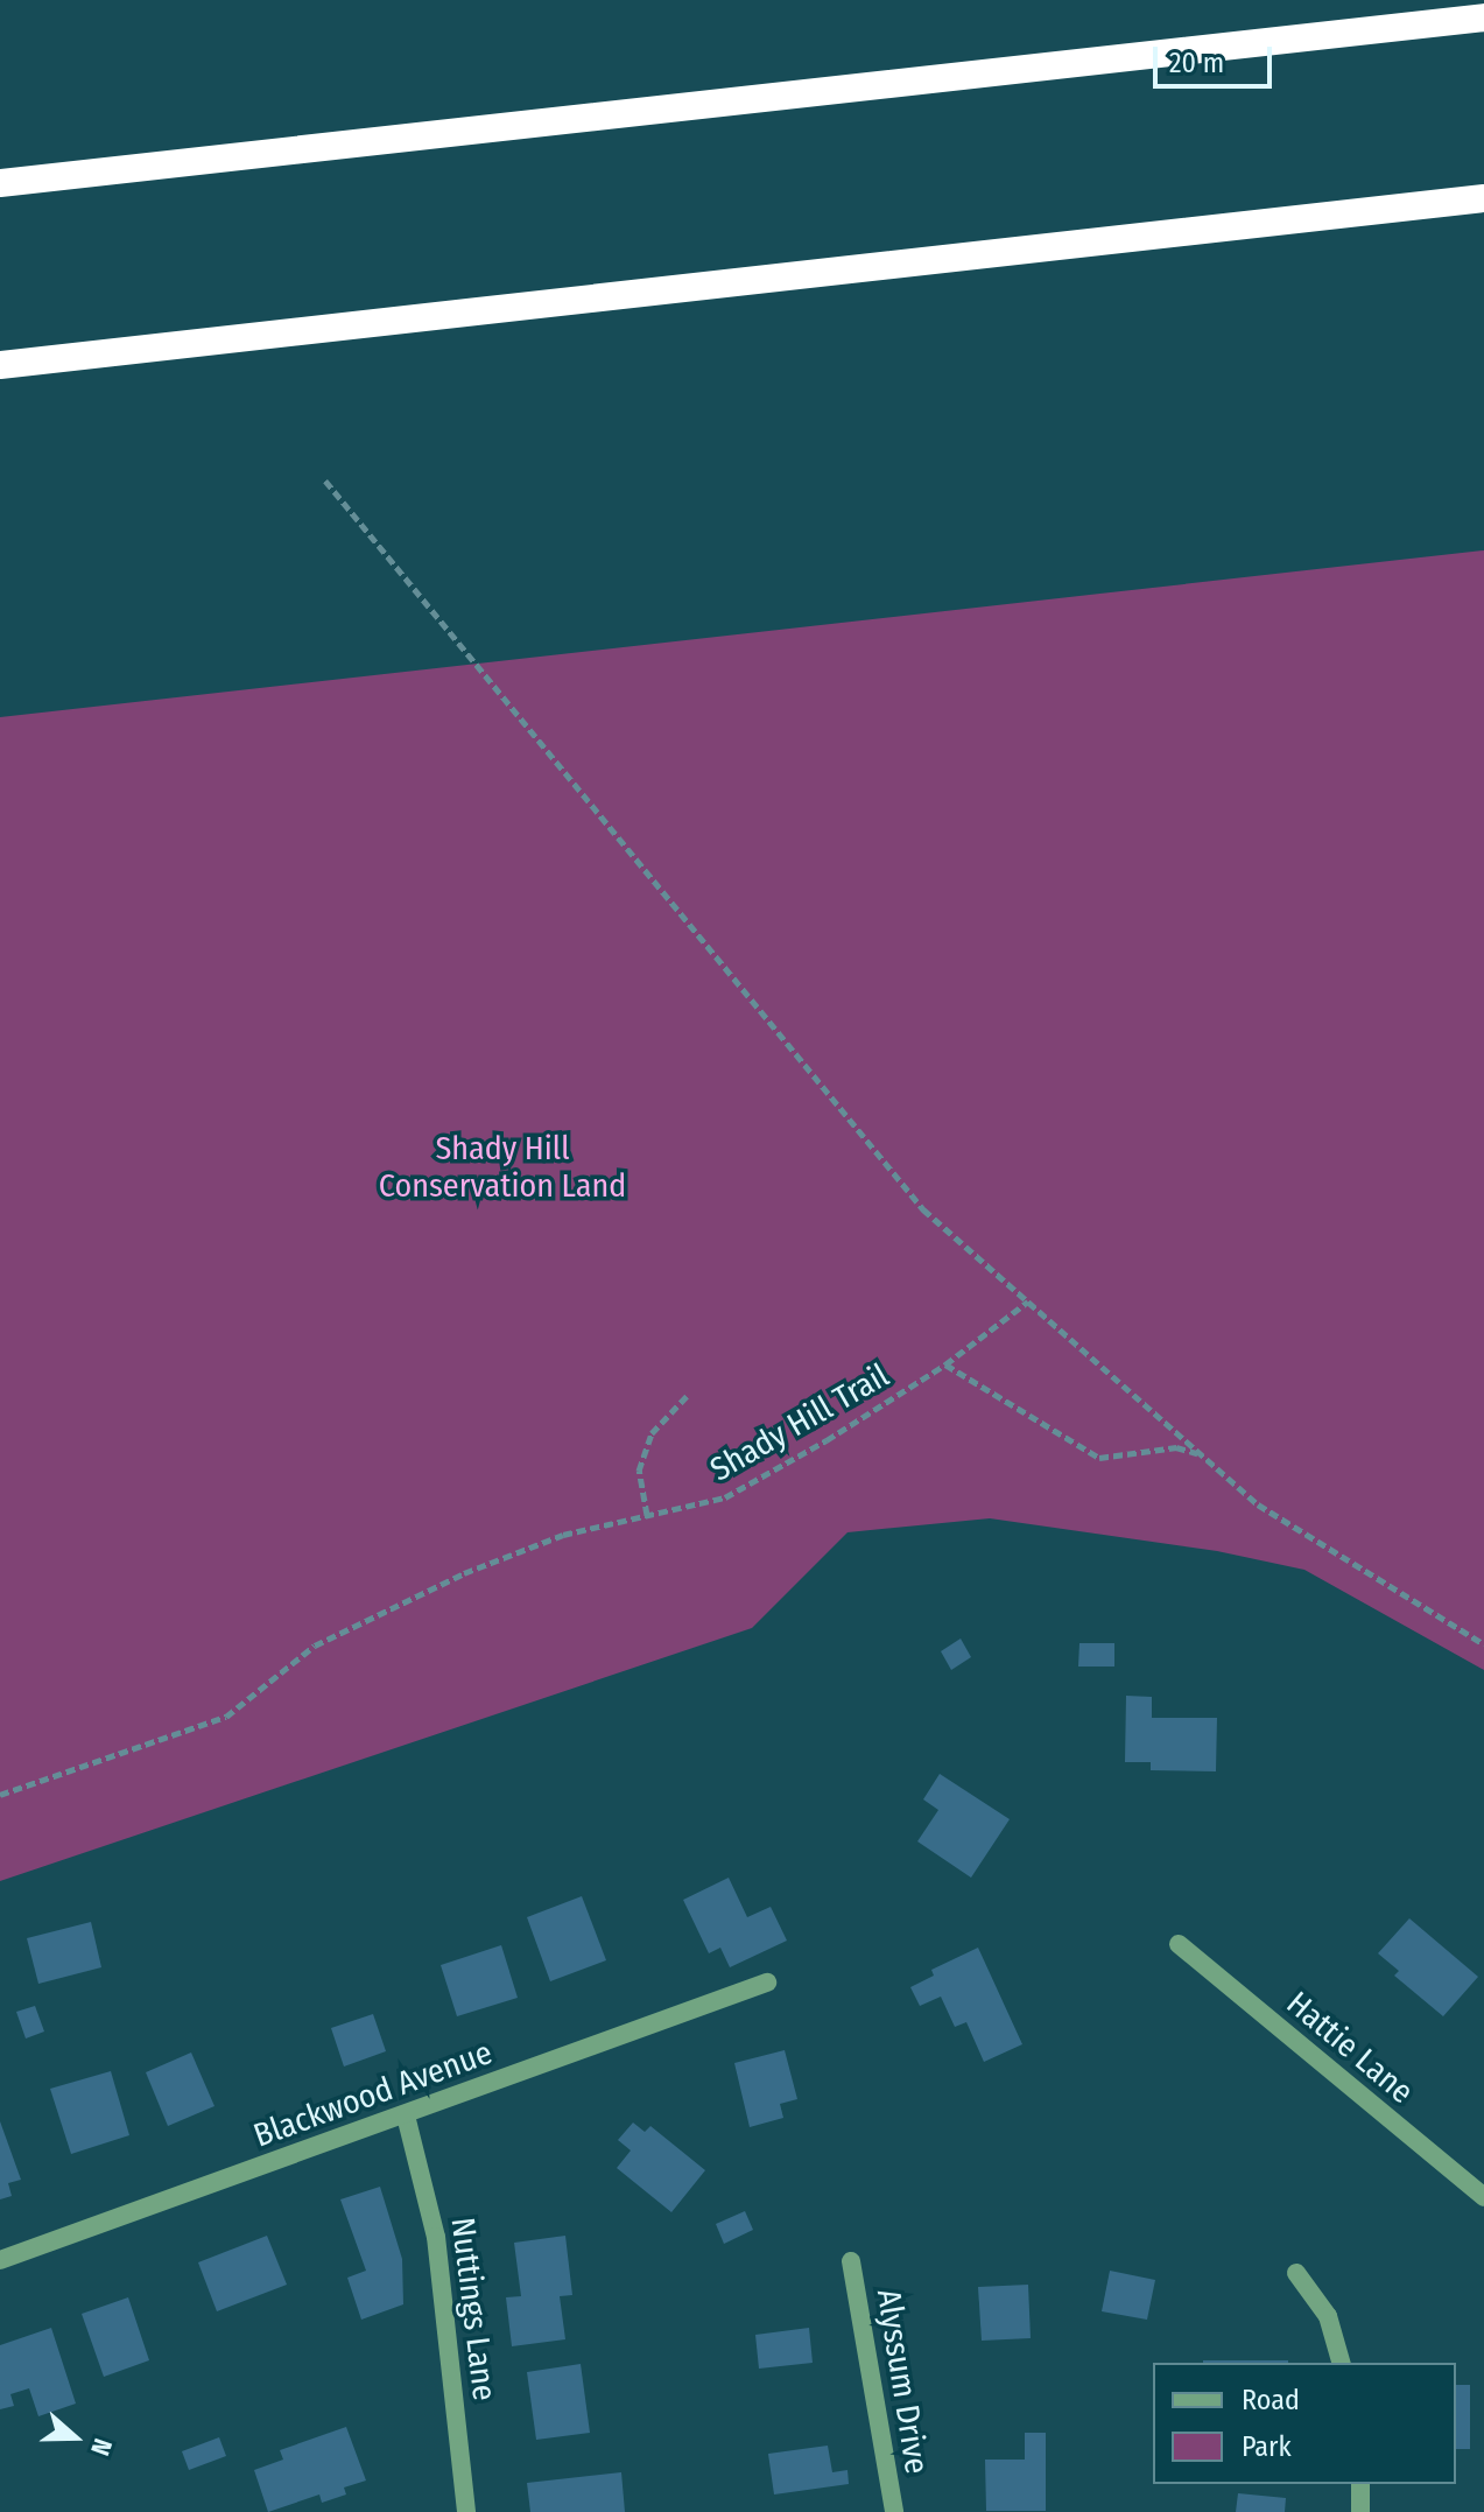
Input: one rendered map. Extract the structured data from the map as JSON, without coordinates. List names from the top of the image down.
{
  "streets": {
    "street": [
      "Hattie Lane",
      "Blackwood Avenue",
      "Nuttings Lane",
      "Alyssum Drive"
    ],
    "path": ["Shady Hill Trail"]
  },
  "crossings": [
    ["Blackwood Avenue", "Nuttings Lane"]
  ],
  "parks": ["Shady Hill Conservation Land"],
  "legend": ["Road", "Park"],
  "scale_bar": "20 m",
  "north": "right"
}
